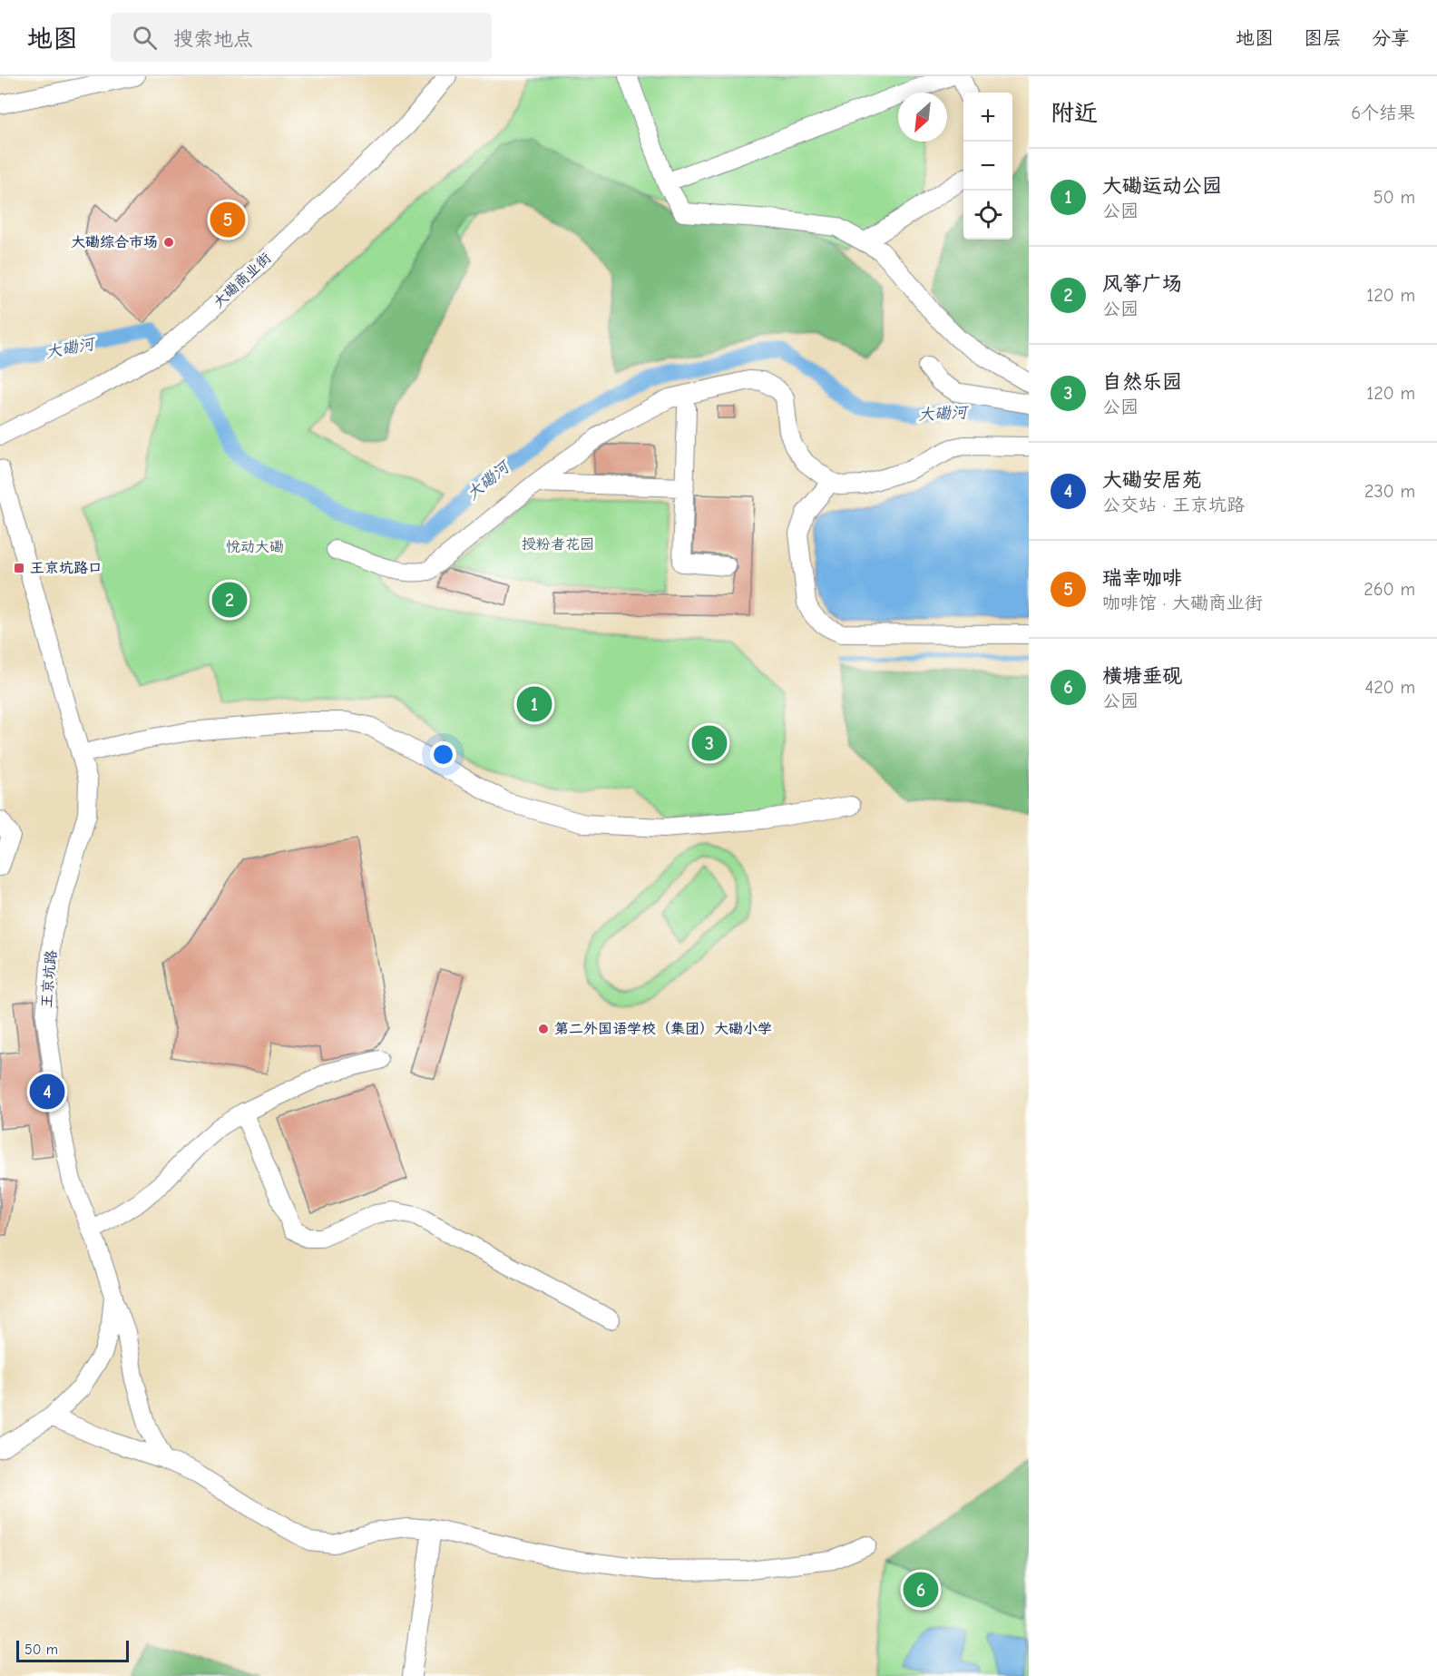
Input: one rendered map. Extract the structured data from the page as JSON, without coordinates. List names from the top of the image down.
{
  "streets": {
    "street": ["大磡商业街", "王京坑路"]
  },
  "water": ["大磡河"],
  "parks": ["授粉者花园", "悦动大磡"],
  "places": {
    "other": ["大磡综合市场", "第二外国语学校（集团）大磡小学"],
    "transit": ["王京坑路口"]
  },
  "scale_bar": "50 m",
  "north": "bottom left",
  "page": {
    "header": "地图",
    "search": "搜索地点",
    "nav": ["地图", "图层", "分享"],
    "heading": ["附近", "6个结果"],
    "map_buttons": ["+", "−"],
    "list": [
      {
        "mark": "1",
        "name": "大磡运动公园",
        "note": "公园",
        "value": "50 m"
      },
      {
        "mark": "2",
        "name": "风筝广场",
        "note": "公园",
        "value": "120 m"
      },
      {
        "mark": "3",
        "name": "自然乐园",
        "note": "公园",
        "value": "120 m"
      },
      {
        "mark": "4",
        "name": "大磡安居苑",
        "note": "公交站 · 王京坑路",
        "value": "230 m"
      },
      {
        "mark": "5",
        "name": "瑞幸咖啡",
        "note": "咖啡馆 · 大磡商业街",
        "value": "260 m"
      },
      {
        "mark": "6",
        "name": "横塘垂砚",
        "note": "公园",
        "value": "420 m"
      }
    ],
    "pins": [
      "5",
      "2",
      "1",
      "3",
      "4",
      "6"
    ],
    "scale": "50 m"
  }
}
